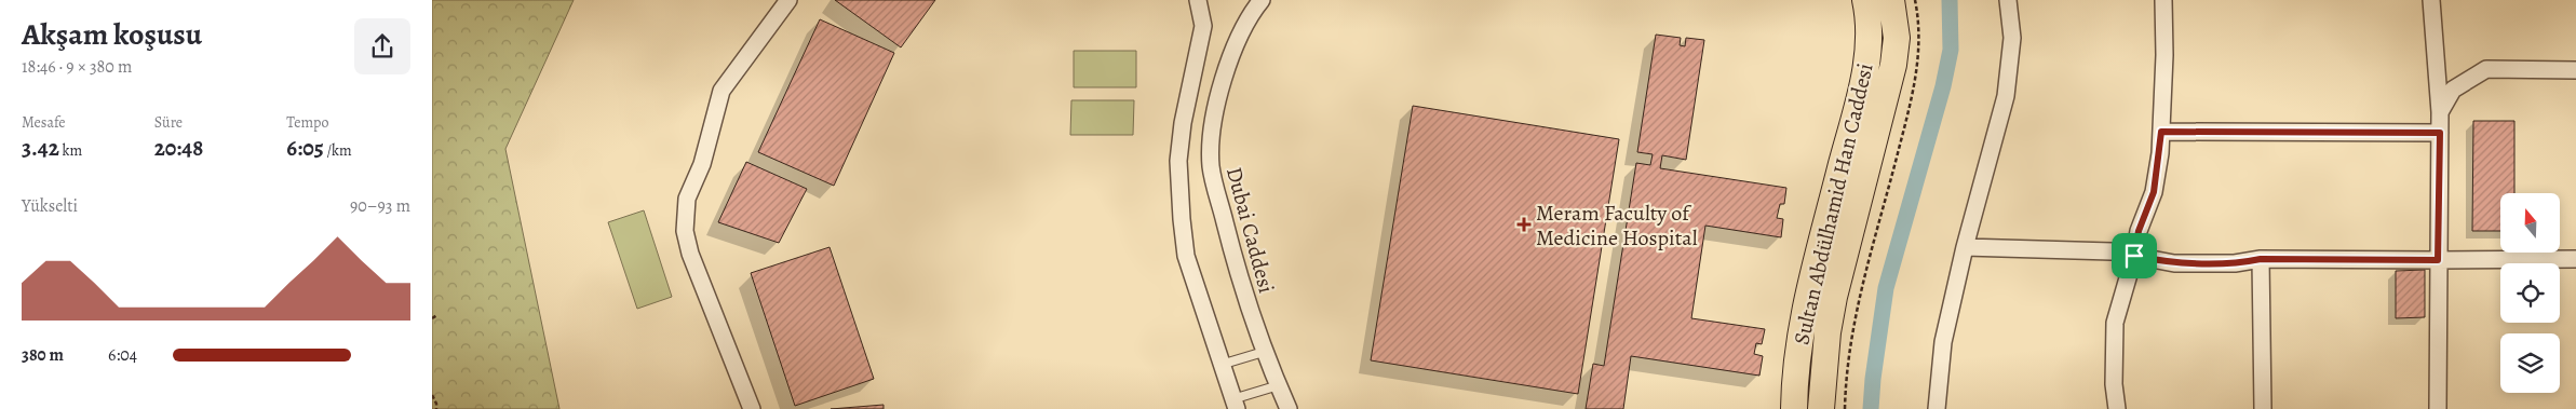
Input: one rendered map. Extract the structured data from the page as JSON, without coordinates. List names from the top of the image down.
{
  "streets": {
    "main road": ["Sultan Abdülhamid Han Caddesi"],
    "street": ["Dubai Caddesi"]
  },
  "places": {
    "health": ["Meram Faculty of Medicine Hospital"]
  },
  "north": "top",
  "page": {
    "heading": ["Akşam koşusu", "18:46 · 9 × 380 m"],
    "stats": [
      ["Mesafe", "3.42 km"],
      ["Süre", "20:48"],
      ["Tempo", "6:05 /km"]
    ],
    "chart": ["Yükselti", "90–93 m"],
    "list": [
      {
        "name": "380 m",
        "note": "6:04"
      }
    ]
  }
}
